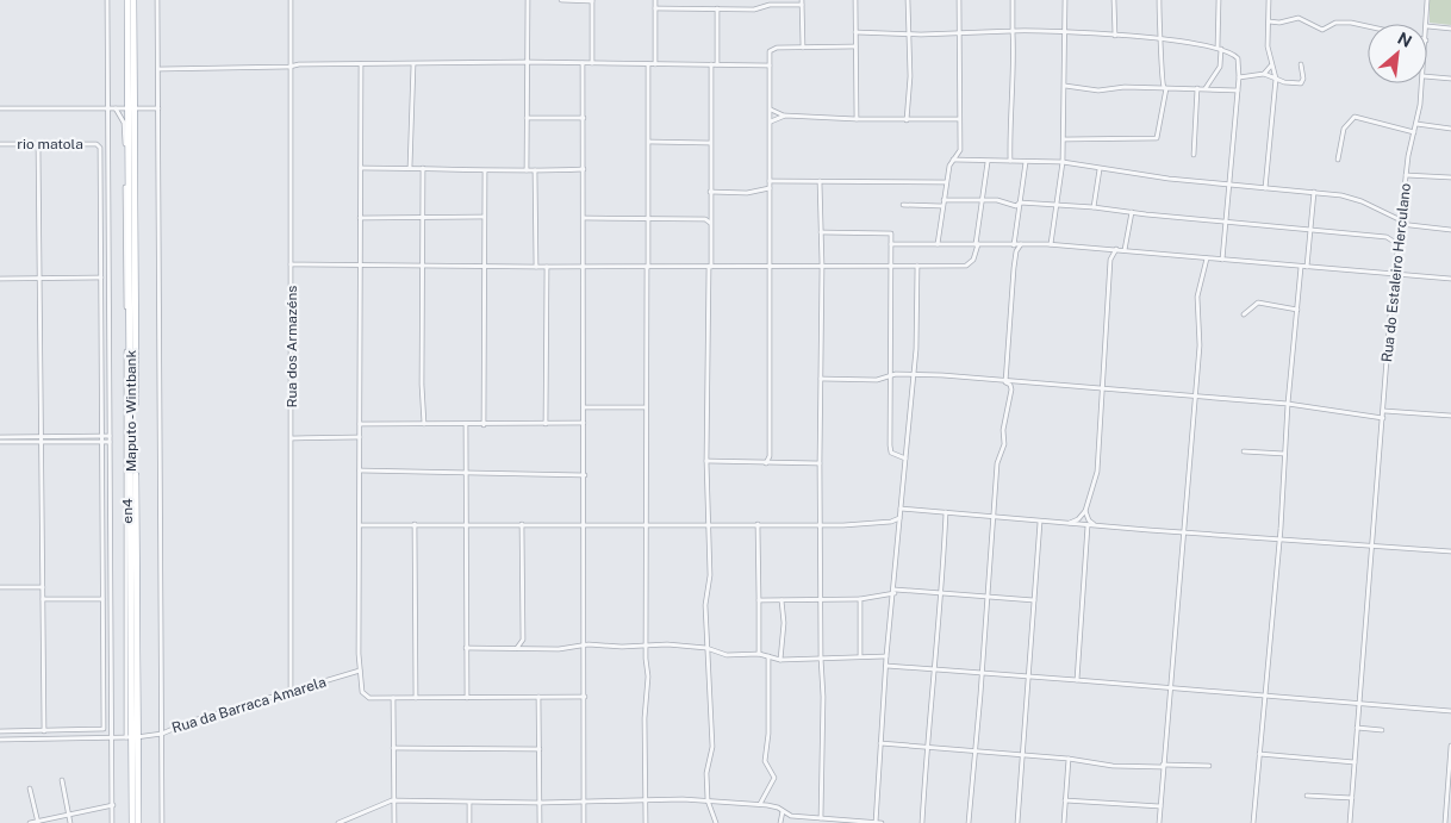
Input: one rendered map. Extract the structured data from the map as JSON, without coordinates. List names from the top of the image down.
{
  "streets": {
    "highway": ["Maputo - Wintbank"],
    "street": [
      "rio matola",
      "Rua do Estaleiro Herculano",
      "Rua dos Armazéns",
      "en4",
      "Rua da Barraca Amarela"
    ]
  },
  "crossings": [
    ["Rua dos Armazéns", "Rua da Barraca Amarela"],
    ["Maputo - Wintbank", "en4"],
    ["Maputo - Wintbank", "Rua da Barraca Amarela"],
    ["en4", "Rua da Barraca Amarela"]
  ],
  "north": "top right"
}
